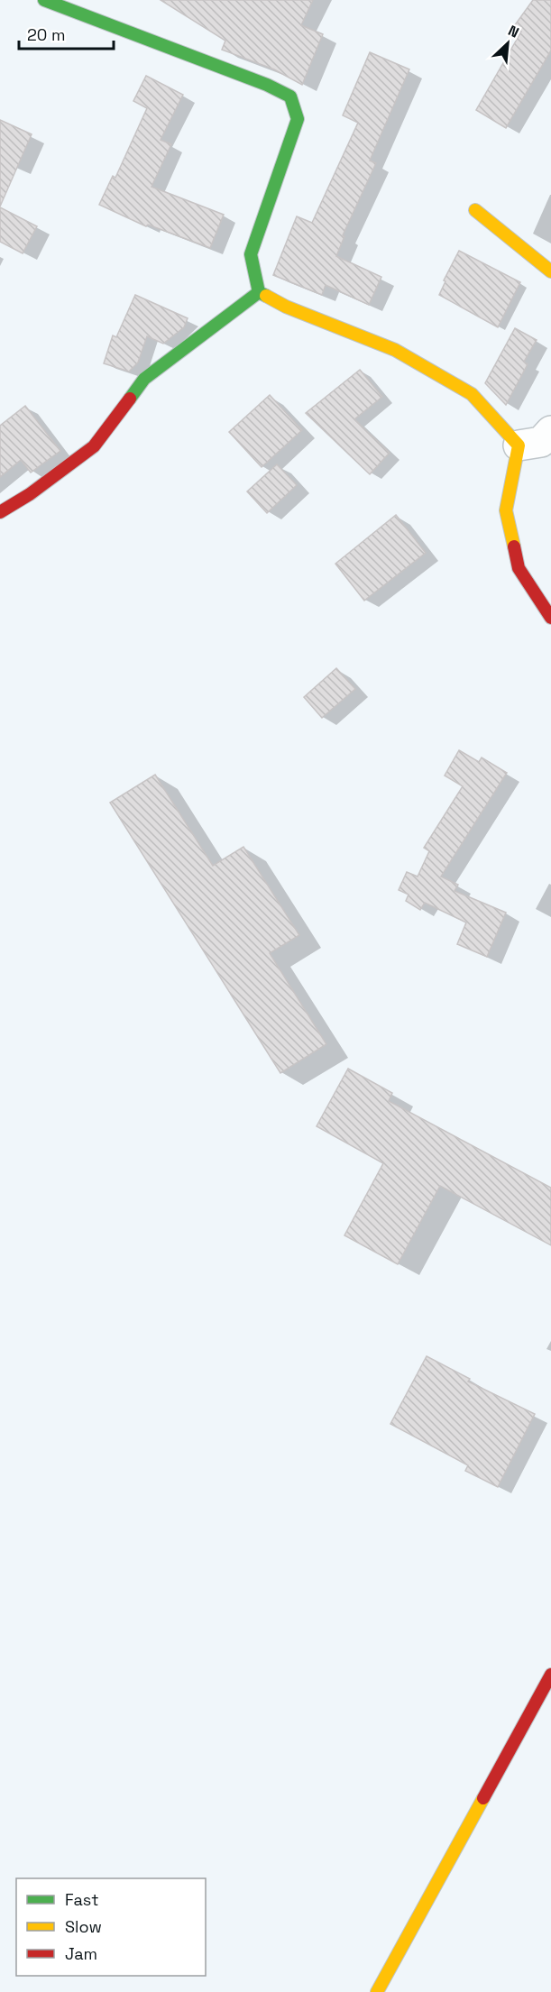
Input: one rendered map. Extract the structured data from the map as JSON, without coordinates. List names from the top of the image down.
{
  "legend": ["Fast", "Slow", "Jam"],
  "scale_bar": "20 m",
  "north": "top right"
}
